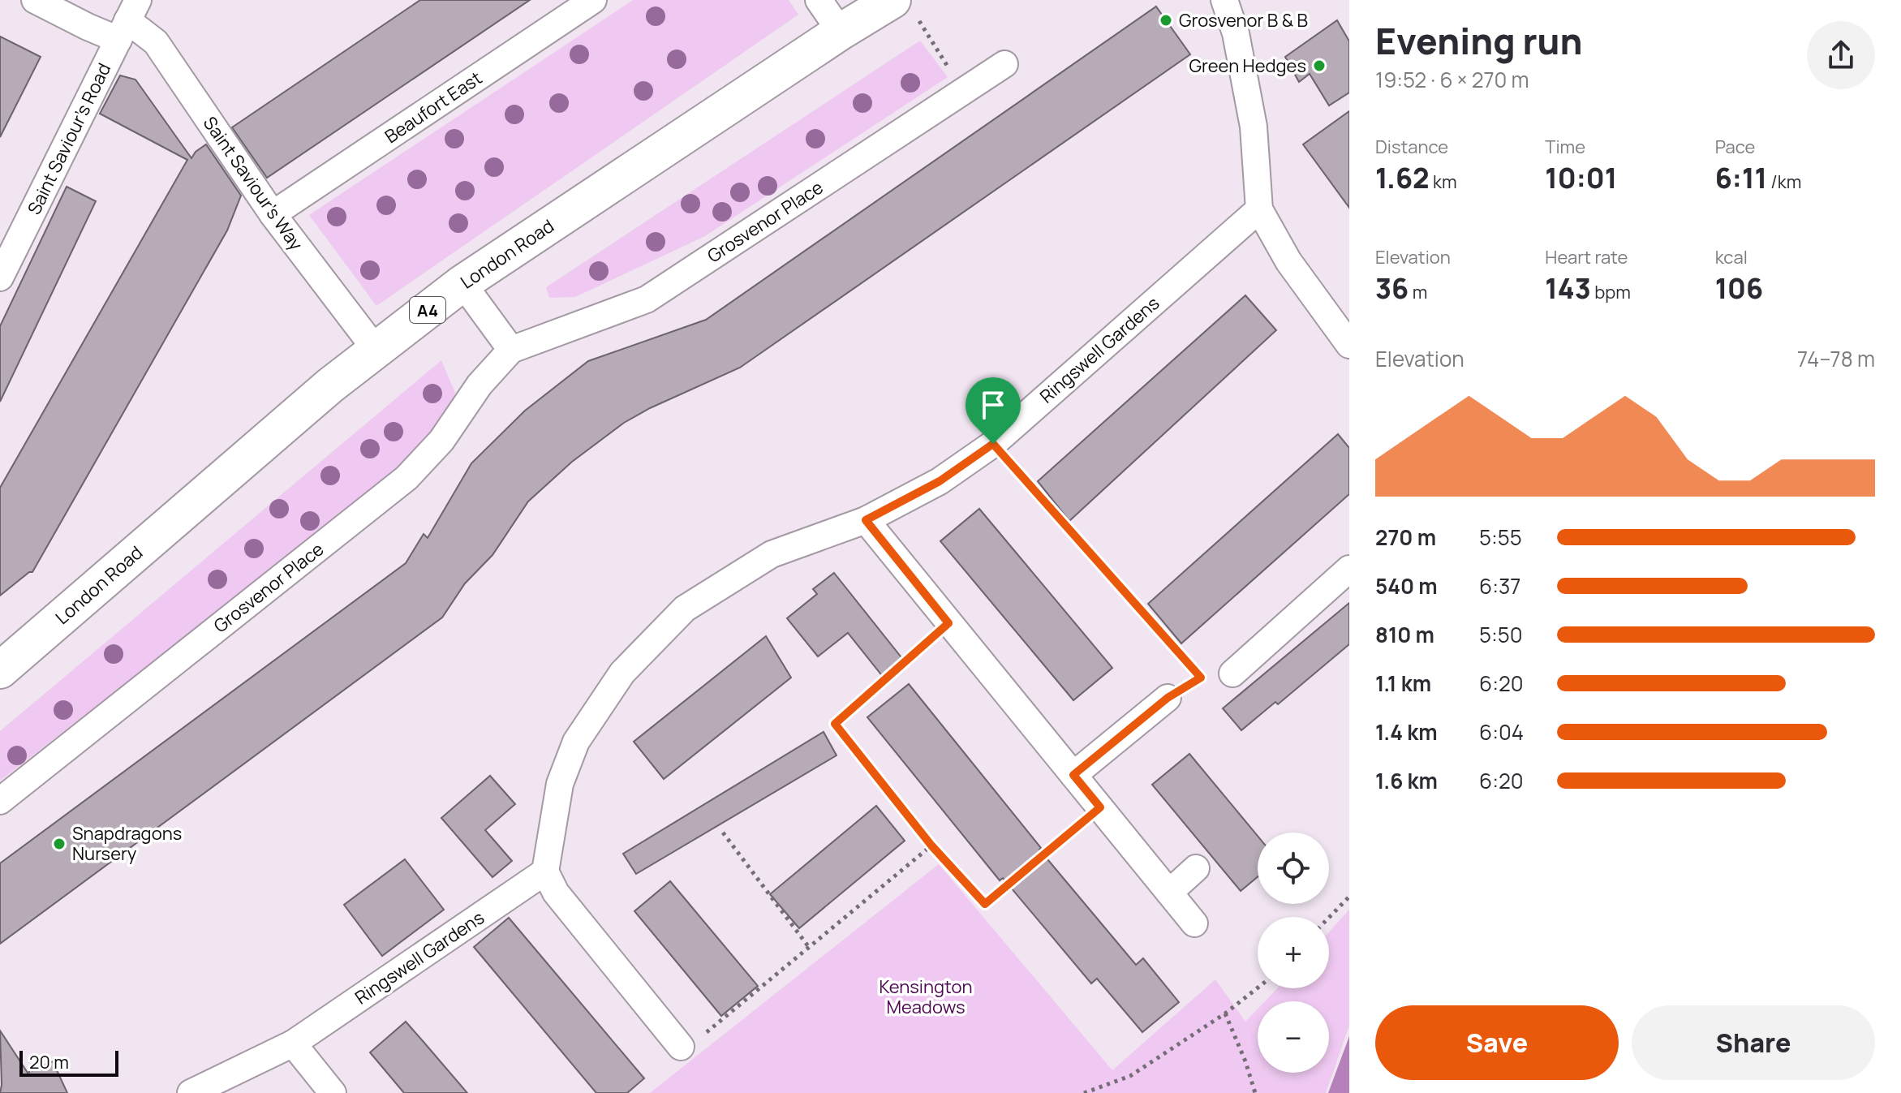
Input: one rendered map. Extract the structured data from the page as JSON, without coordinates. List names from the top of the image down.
{
  "streets": {
    "highway": ["London Road", "A4"],
    "street": [
      "Beaufort East",
      "Saint Saviour's Road",
      "Saint Saviour's Way",
      "Grosvenor Place",
      "Ringswell Gardens"
    ]
  },
  "crossings": [
    ["Beaufort East", "Saint Saviour's Way"],
    ["Saint Saviour's Road", "Saint Saviour's Way"],
    ["Saint Saviour's Way", "London Road"]
  ],
  "parks": ["Kensington Meadows"],
  "places": ["Grosvenor B & B", "Green Hedges", "Snapdragons Nursery"],
  "scale_bar": "20 m",
  "page": {
    "heading": ["Evening run", "19:52 · 6 × 270 m"],
    "stats": [
      ["Distance", "1.62 km"],
      ["Time", "10:01"],
      ["Pace", "6:11 /km"],
      ["Elevation", "36 m"],
      ["Heart rate", "143 bpm"],
      ["kcal", "106"]
    ],
    "chart": ["Elevation", "74–78 m"],
    "list": [
      {
        "name": "270 m",
        "note": "5:55"
      },
      {
        "name": "540 m",
        "note": "6:37"
      },
      {
        "name": "810 m",
        "note": "5:50"
      },
      {
        "name": "1.1 km",
        "note": "6:20"
      },
      {
        "name": "1.4 km",
        "note": "6:04"
      },
      {
        "name": "1.6 km",
        "note": "6:20"
      }
    ],
    "map_buttons": ["+", "−"],
    "buttons": ["Save", "Share"],
    "scale": "20 m"
  }
}
